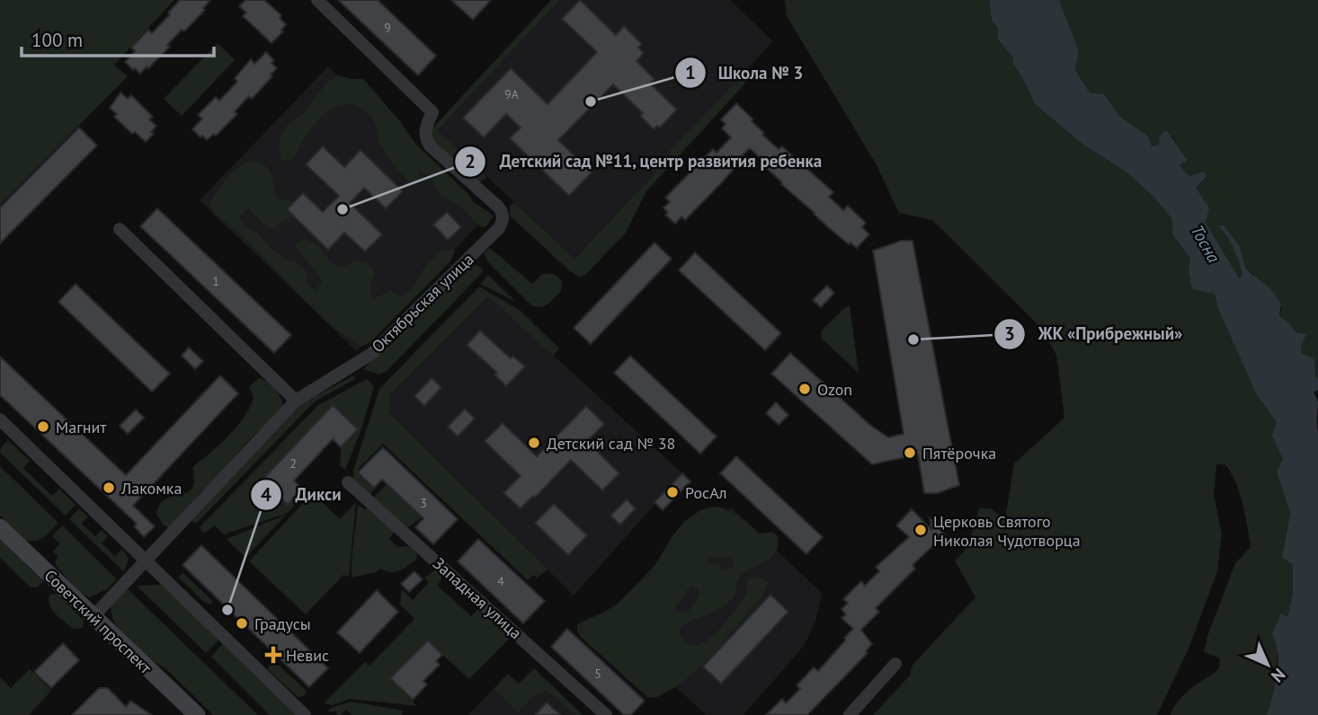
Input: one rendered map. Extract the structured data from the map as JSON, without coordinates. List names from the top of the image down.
{
  "streets": {
    "main road": ["Советский проспект"],
    "street": ["Октябрьская улица", "Западная улица"]
  },
  "crossings": [
    ["Октябрьская улица", "Советский проспект"]
  ],
  "water": ["Тосна"],
  "places": {
    "other": [
      "Школа № 3",
      "Детский сад №11, центр развития ребенка",
      "ЖК «Прибрежный»",
      "Ozon",
      "Магнит",
      "Детский сад № 38",
      "Пятёрочка",
      "Лакомка",
      "РосАл",
      "Церковь Святого Николая Чудотворца",
      "Дикси",
      "Градусы"
    ],
    "health": ["Невис"]
  },
  "house_numbers": [
    "9",
    "9А",
    "1",
    "2",
    "3",
    "4",
    "5"
  ],
  "scale_bar": "100 m",
  "north": "bottom right"
}
